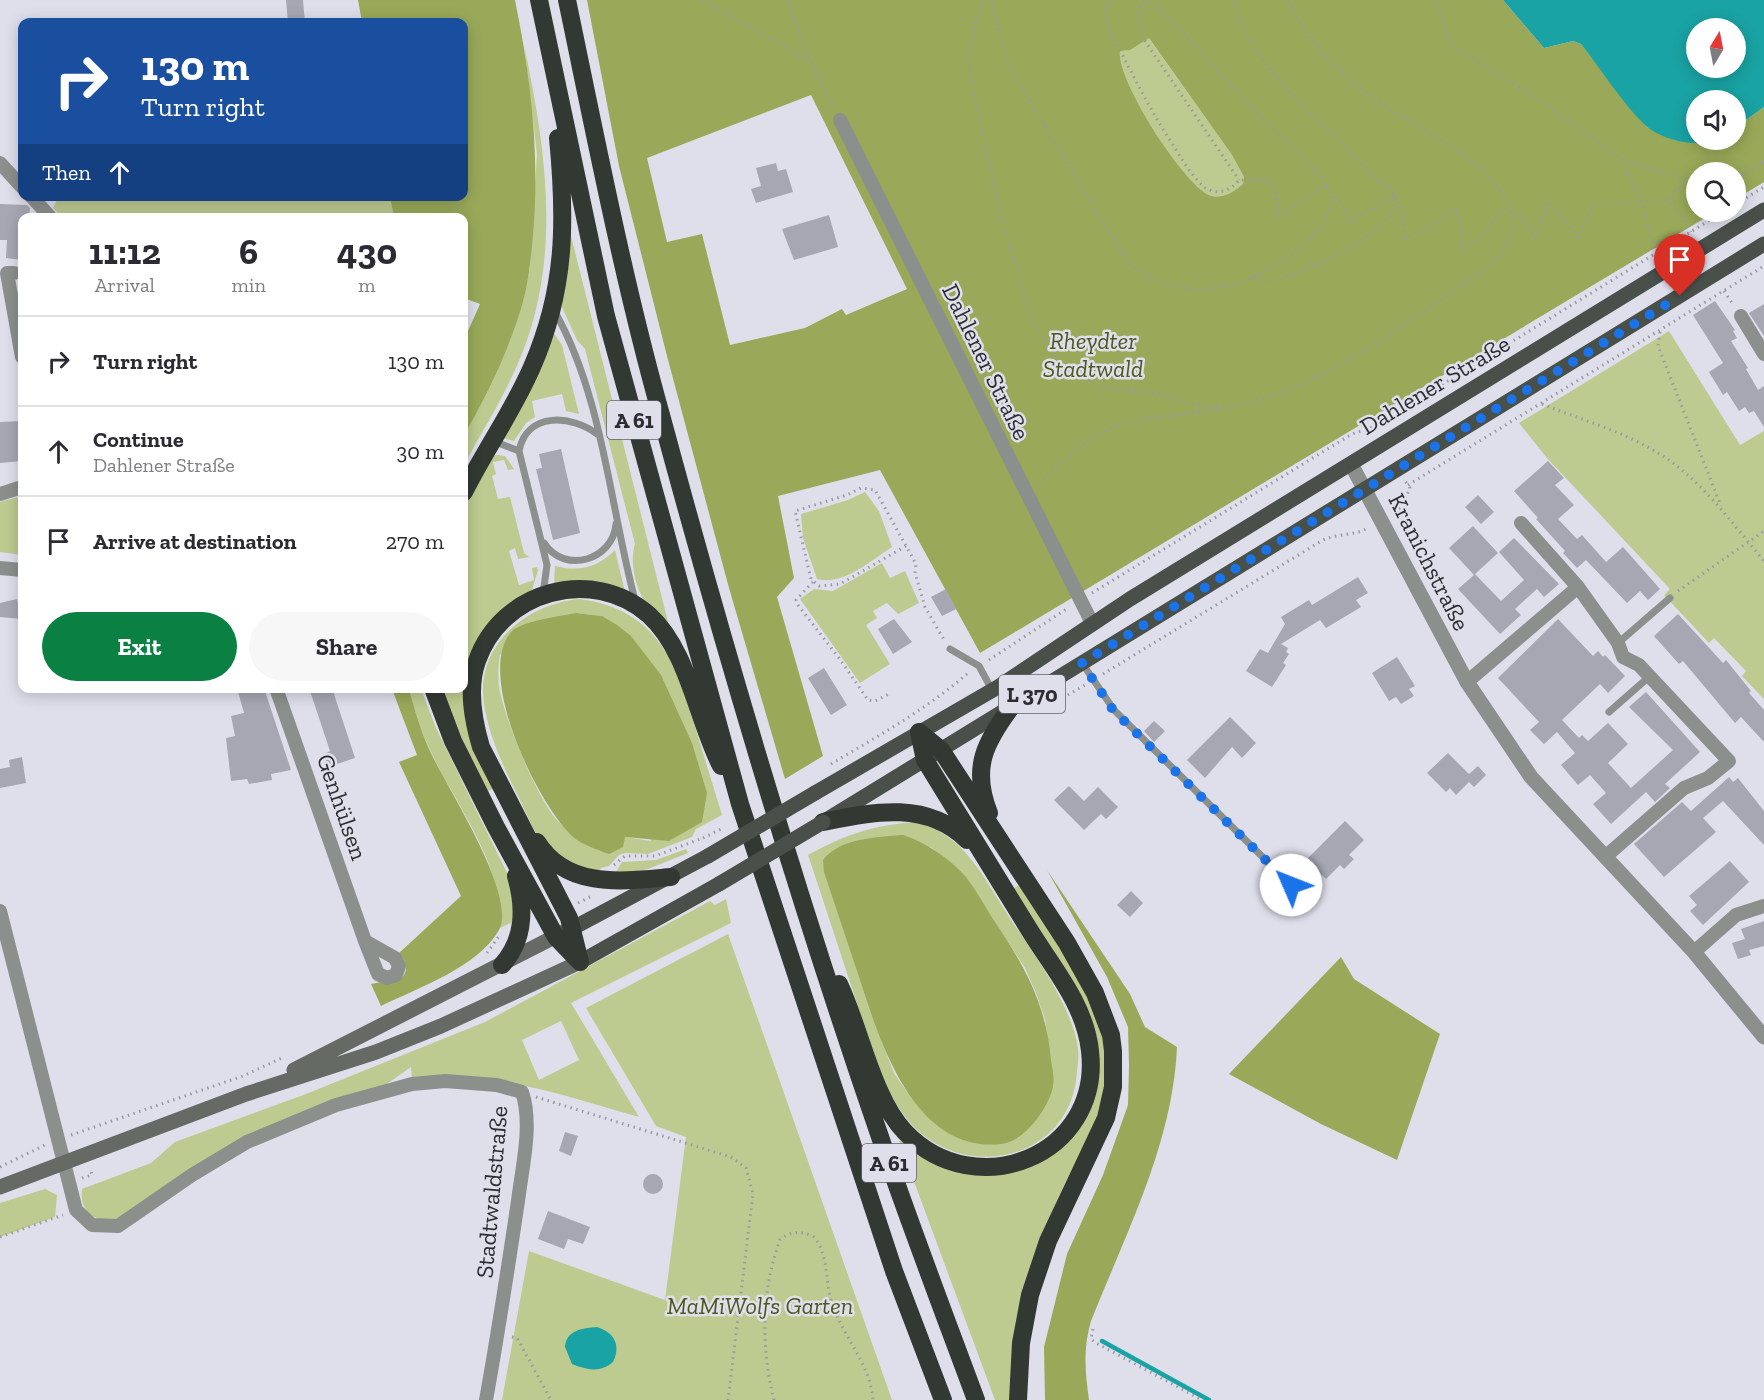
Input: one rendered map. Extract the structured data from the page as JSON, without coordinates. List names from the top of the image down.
{
  "streets": {
    "highway": ["A 61"],
    "main road": ["Dahlener Straße", "L 370"],
    "street": ["Kranichstraße", "Genhülsen", "Stadtwaldstraße"]
  },
  "crossings": [
    ["Dahlener Straße", "Kranichstraße"],
    ["Dahlener Straße", "L 370"],
    ["Kranichstraße", "L 370"]
  ],
  "parks": ["Rheydter Stadtwald", "MaMiWolfs Garten"],
  "north": "top",
  "page": {
    "turn": ["130 m", "Turn right"],
    "then": "Then",
    "eta": [
      "11:12",
      "Arrival",
      "6",
      "min",
      "430",
      "m"
    ],
    "list": [
      {
        "name": "Turn right",
        "value": "130 m"
      },
      {
        "name": "Continue",
        "note": "Dahlener Straße",
        "value": "30 m"
      },
      {
        "name": "Arrive at destination",
        "value": "270 m"
      }
    ],
    "buttons": ["Exit", "Share"]
  }
}
